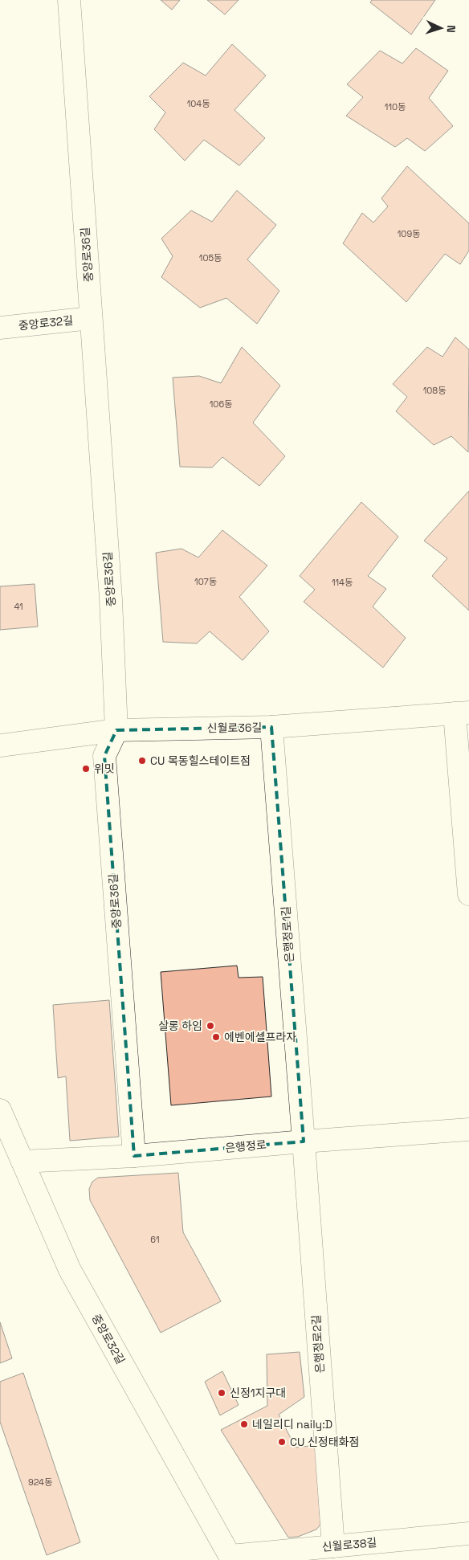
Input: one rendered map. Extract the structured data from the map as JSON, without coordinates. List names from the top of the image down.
{
  "streets": {
    "street": [
      "중앙로36길",
      "중앙로32길",
      "신월로36길",
      "은행정로1길",
      "은행정로",
      "은행정로2길",
      "신월로38길"
    ]
  },
  "crossings": [
    ["중앙로36길", "중앙로32길"],
    ["중앙로36길", "신월로36길"],
    ["중앙로36길", "은행정로"],
    ["중앙로32길", "은행정로"],
    ["중앙로32길", "신월로38길"],
    ["신월로36길", "은행정로1길"],
    ["은행정로1길", "은행정로"],
    ["은행정로1길", "은행정로2길"],
    ["은행정로", "은행정로2길"],
    ["은행정로2길", "신월로38길"]
  ],
  "places": [
    "CU 목동힐스테이트점",
    "위밋",
    "살롱 하임",
    "에벤에셀프라자",
    "신정1지구대",
    "네일리디 naily:D",
    "CU 신정태화점"
  ],
  "house_numbers": [
    "104동",
    "110동",
    "109동",
    "105동",
    "108동",
    "106동",
    "107동",
    "114동",
    "41",
    "61",
    "924동"
  ],
  "north": "right"
}
